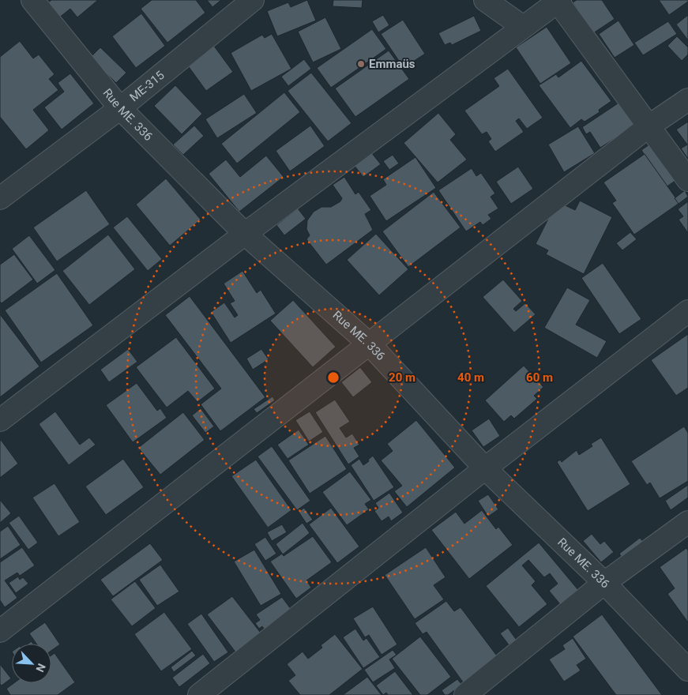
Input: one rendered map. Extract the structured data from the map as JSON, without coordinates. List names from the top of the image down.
{
  "streets": {
    "street": ["ME-315", "Rue ME. 336"]
  },
  "crossings": [
    ["ME-315", "Rue ME. 336"]
  ],
  "places": ["Emmaüs"],
  "north": "bottom right",
  "rings": ["20 m", "40 m", "60 m"]
}
